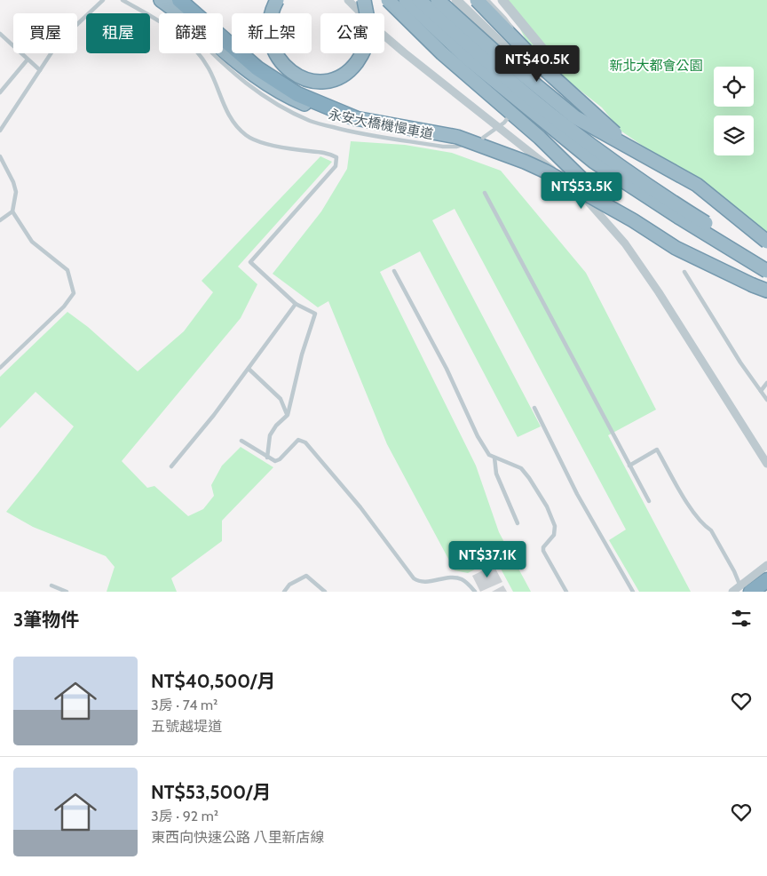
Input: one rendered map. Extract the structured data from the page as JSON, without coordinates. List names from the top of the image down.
{
  "streets": {
    "lane": ["永安大橋機慢車道"]
  },
  "parks": ["新北大都會公園"],
  "page": {
    "chip": [
      "買屋",
      "租屋",
      "篩選",
      "新上架",
      "公寓"
    ],
    "price": ["NT$40.5K", "NT$53.5K", "NT$37.1K"],
    "heading": "3筆物件",
    "list": [
      {
        "name": "NT$40,500/月",
        "note": "3房 · 74 m² · 五號越堤道"
      },
      {
        "name": "NT$53,500/月",
        "note": "3房 · 92 m² · 東西向快速公路 八里新店線"
      }
    ]
  }
}
